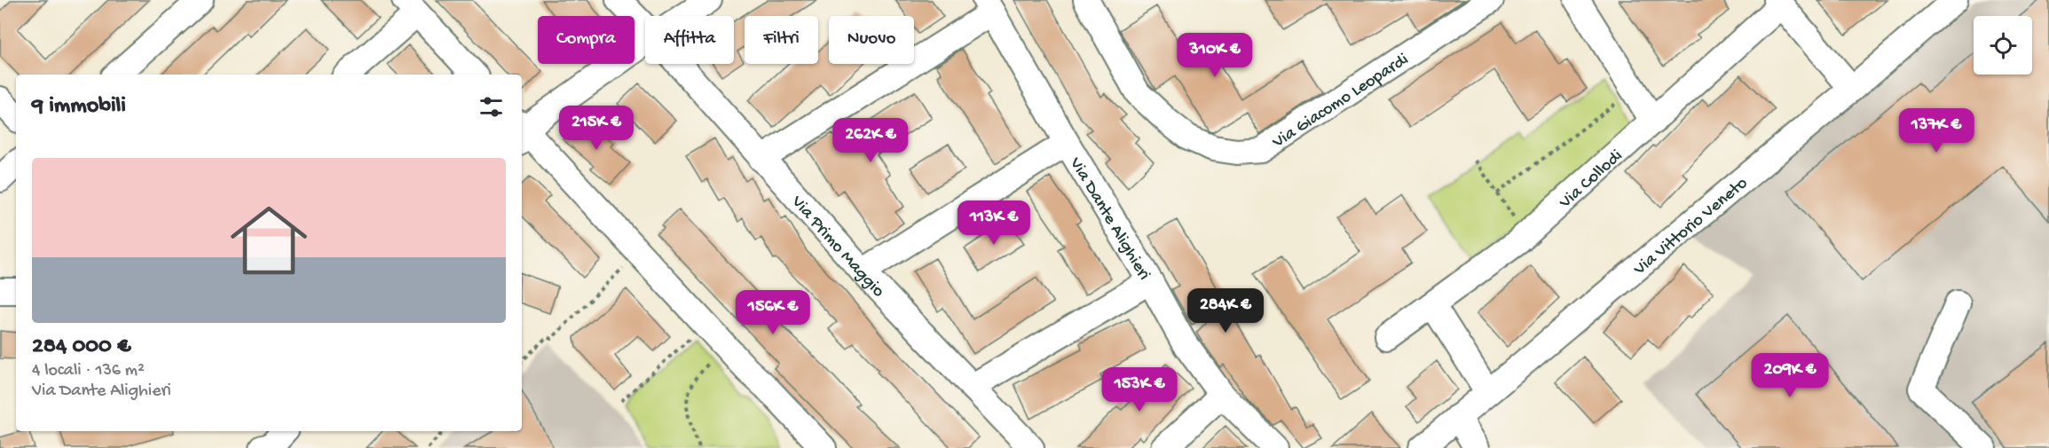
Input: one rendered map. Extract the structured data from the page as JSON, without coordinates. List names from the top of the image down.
{
  "streets": {
    "street": [
      "Via Giacomo Leopardi",
      "Via Collodi",
      "Via Dante Alighieri",
      "Via Vittorio Veneto",
      "Via Primo Maggio"
    ]
  },
  "page": {
    "chip": [
      "Compra",
      "Affitta",
      "Filtri",
      "Nuovo"
    ],
    "price": [
      "310K €",
      "215K €",
      "137K €",
      "262K €",
      "113K €",
      "284K €",
      "156K €",
      "209K €",
      "153K €"
    ],
    "heading": "9 immobili",
    "list": [
      {
        "name": "284 000 €",
        "note": "4 locali · 136 m² · Via Dante Alighieri"
      }
    ]
  }
}
